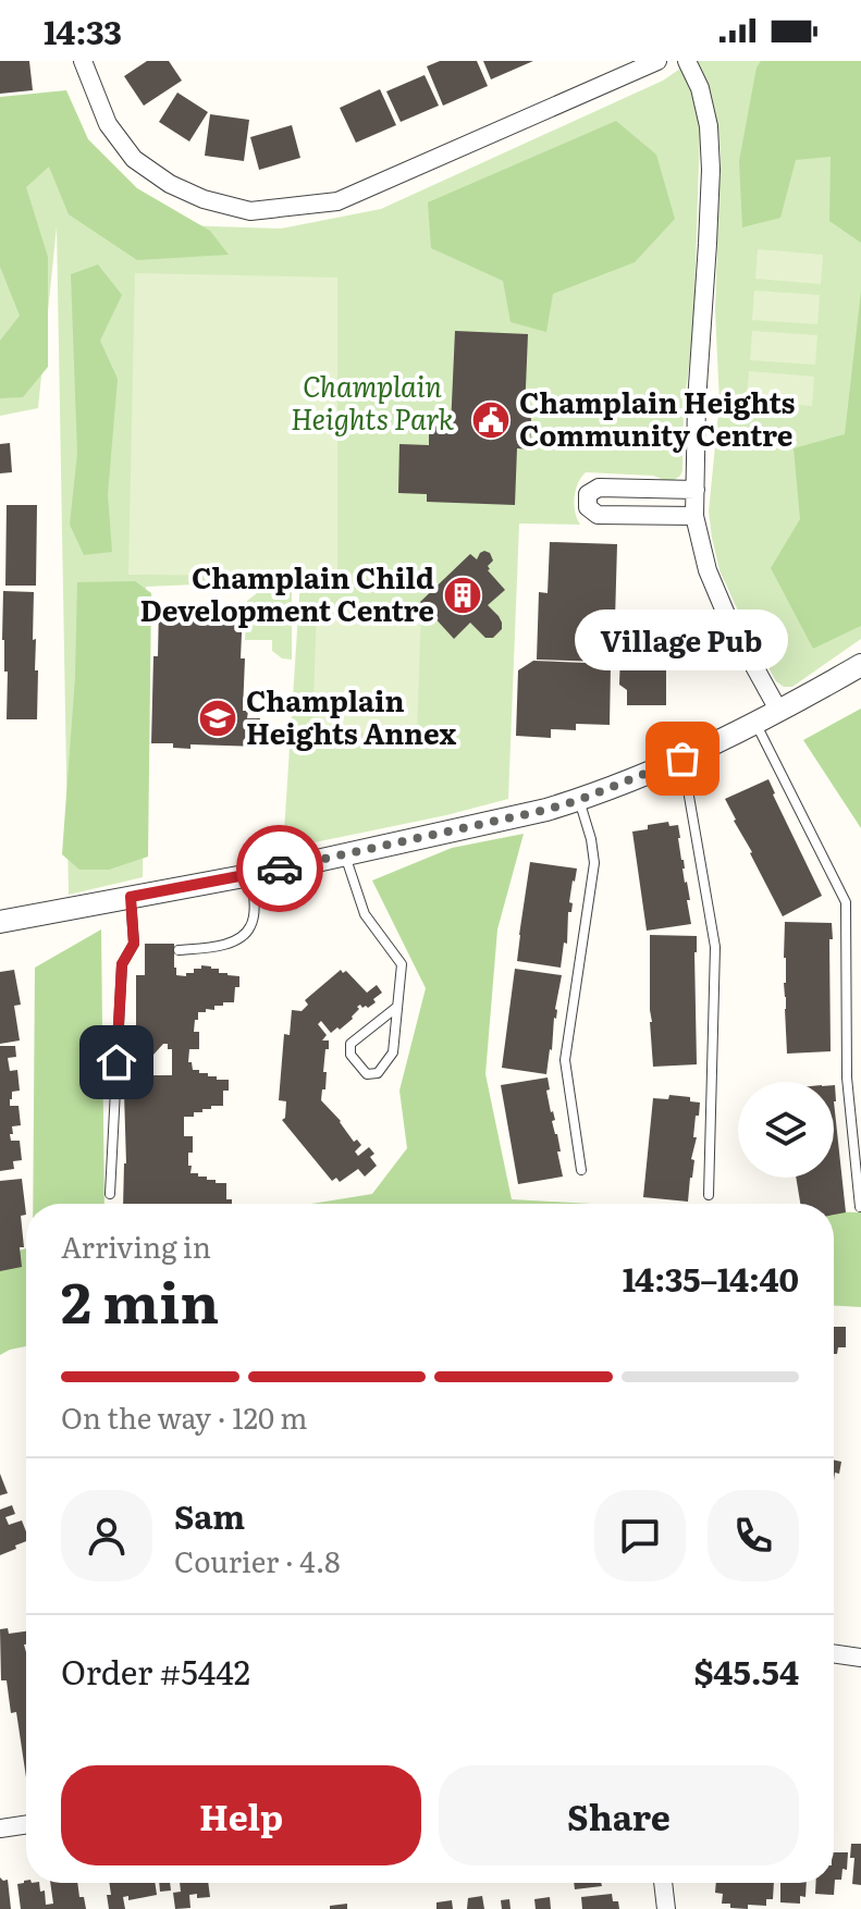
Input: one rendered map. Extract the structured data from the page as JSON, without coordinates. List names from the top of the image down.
{
  "parks": ["Champlain Heights Park"],
  "places": {
    "public building": ["Champlain Heights Community Centre"],
    "building": ["Champlain Child Development Centre"],
    "school or university": ["Champlain Heights Annex"],
    "other": ["Village Pub"]
  },
  "page": {
    "status": "14:33",
    "bubble": "Village Pub",
    "heading": ["2 min", "Arriving in", "14:35–14:40"],
    "panel": [
      "Sam",
      "Courier · 4.8",
      "Order #5442",
      "$45.54"
    ],
    "bar": "On the way · 120 m",
    "buttons": ["Help", "Share"]
  }
}
